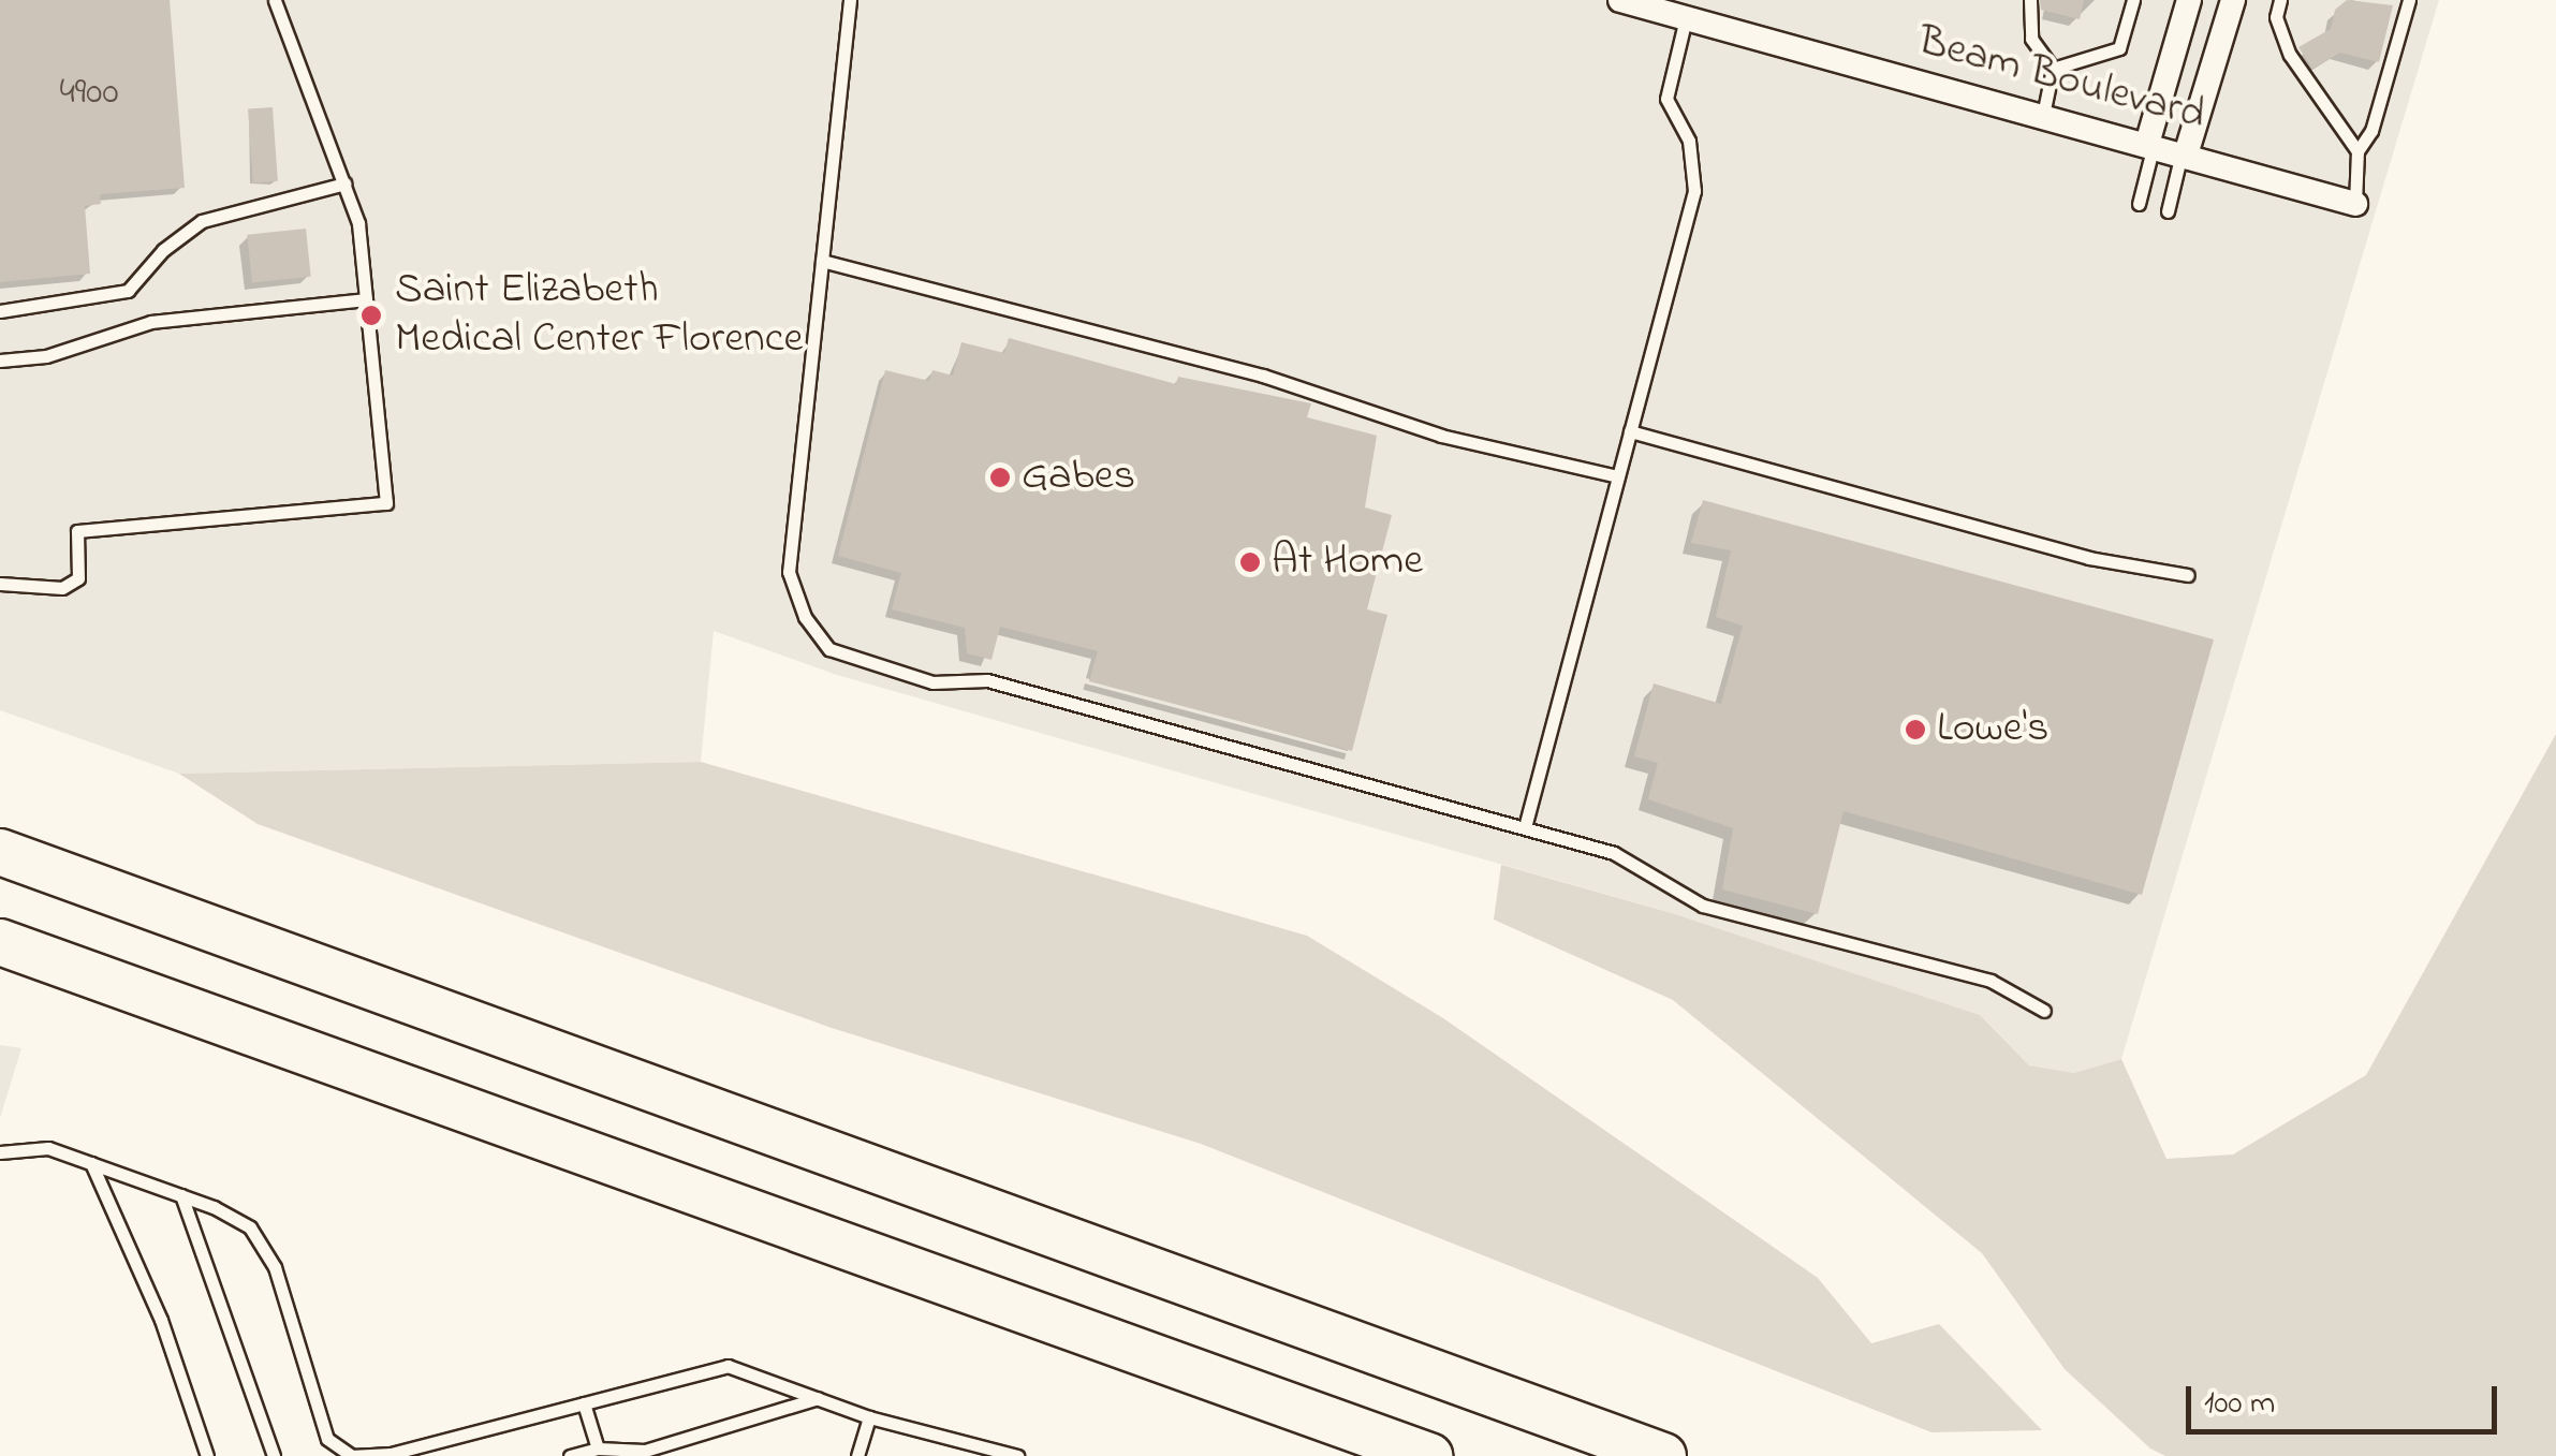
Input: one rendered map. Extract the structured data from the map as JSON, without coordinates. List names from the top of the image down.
{
  "streets": {
    "street": ["Beam Boulevard"]
  },
  "places": [
    "Saint Elizabeth Medical Center Florence",
    "Gabes",
    "At Home",
    "Lowe's"
  ],
  "house_numbers": ["4900"],
  "scale_bar": "100 m"
}
